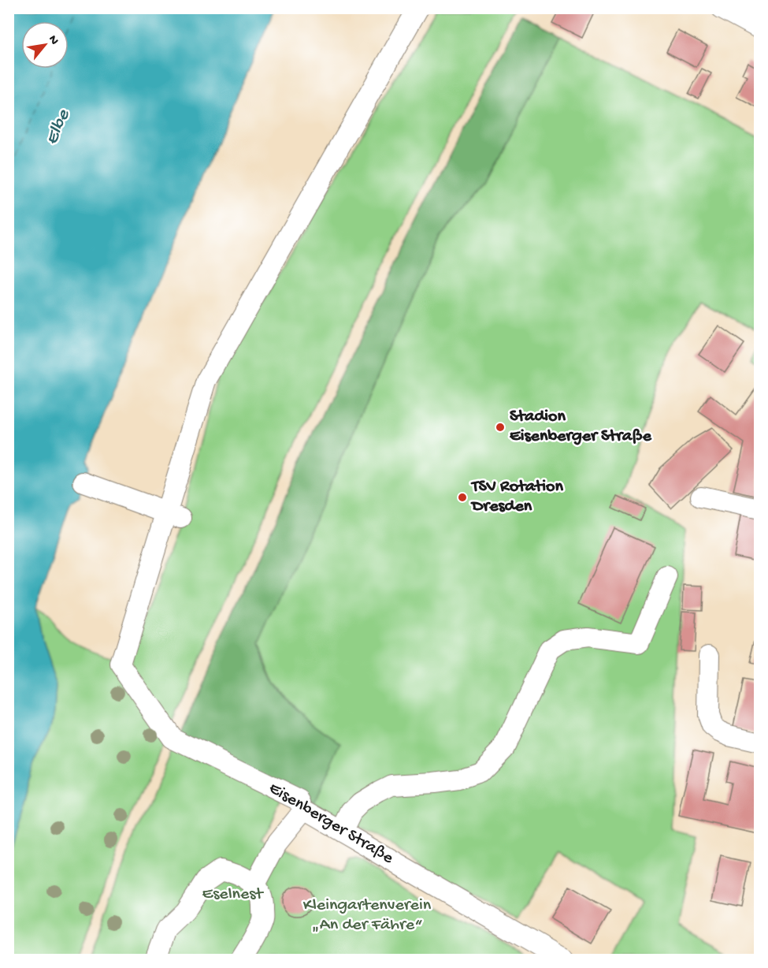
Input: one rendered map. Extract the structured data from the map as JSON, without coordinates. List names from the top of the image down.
{
  "streets": {
    "street": ["Eisenberger Straße"]
  },
  "water": ["Elbe"],
  "parks": ["Eselnest", "Kleingartenverein „An der Fähre“"],
  "places": ["Stadion Eisenberger Straße", "TSV Rotation Dresden"],
  "north": "top right"
}
